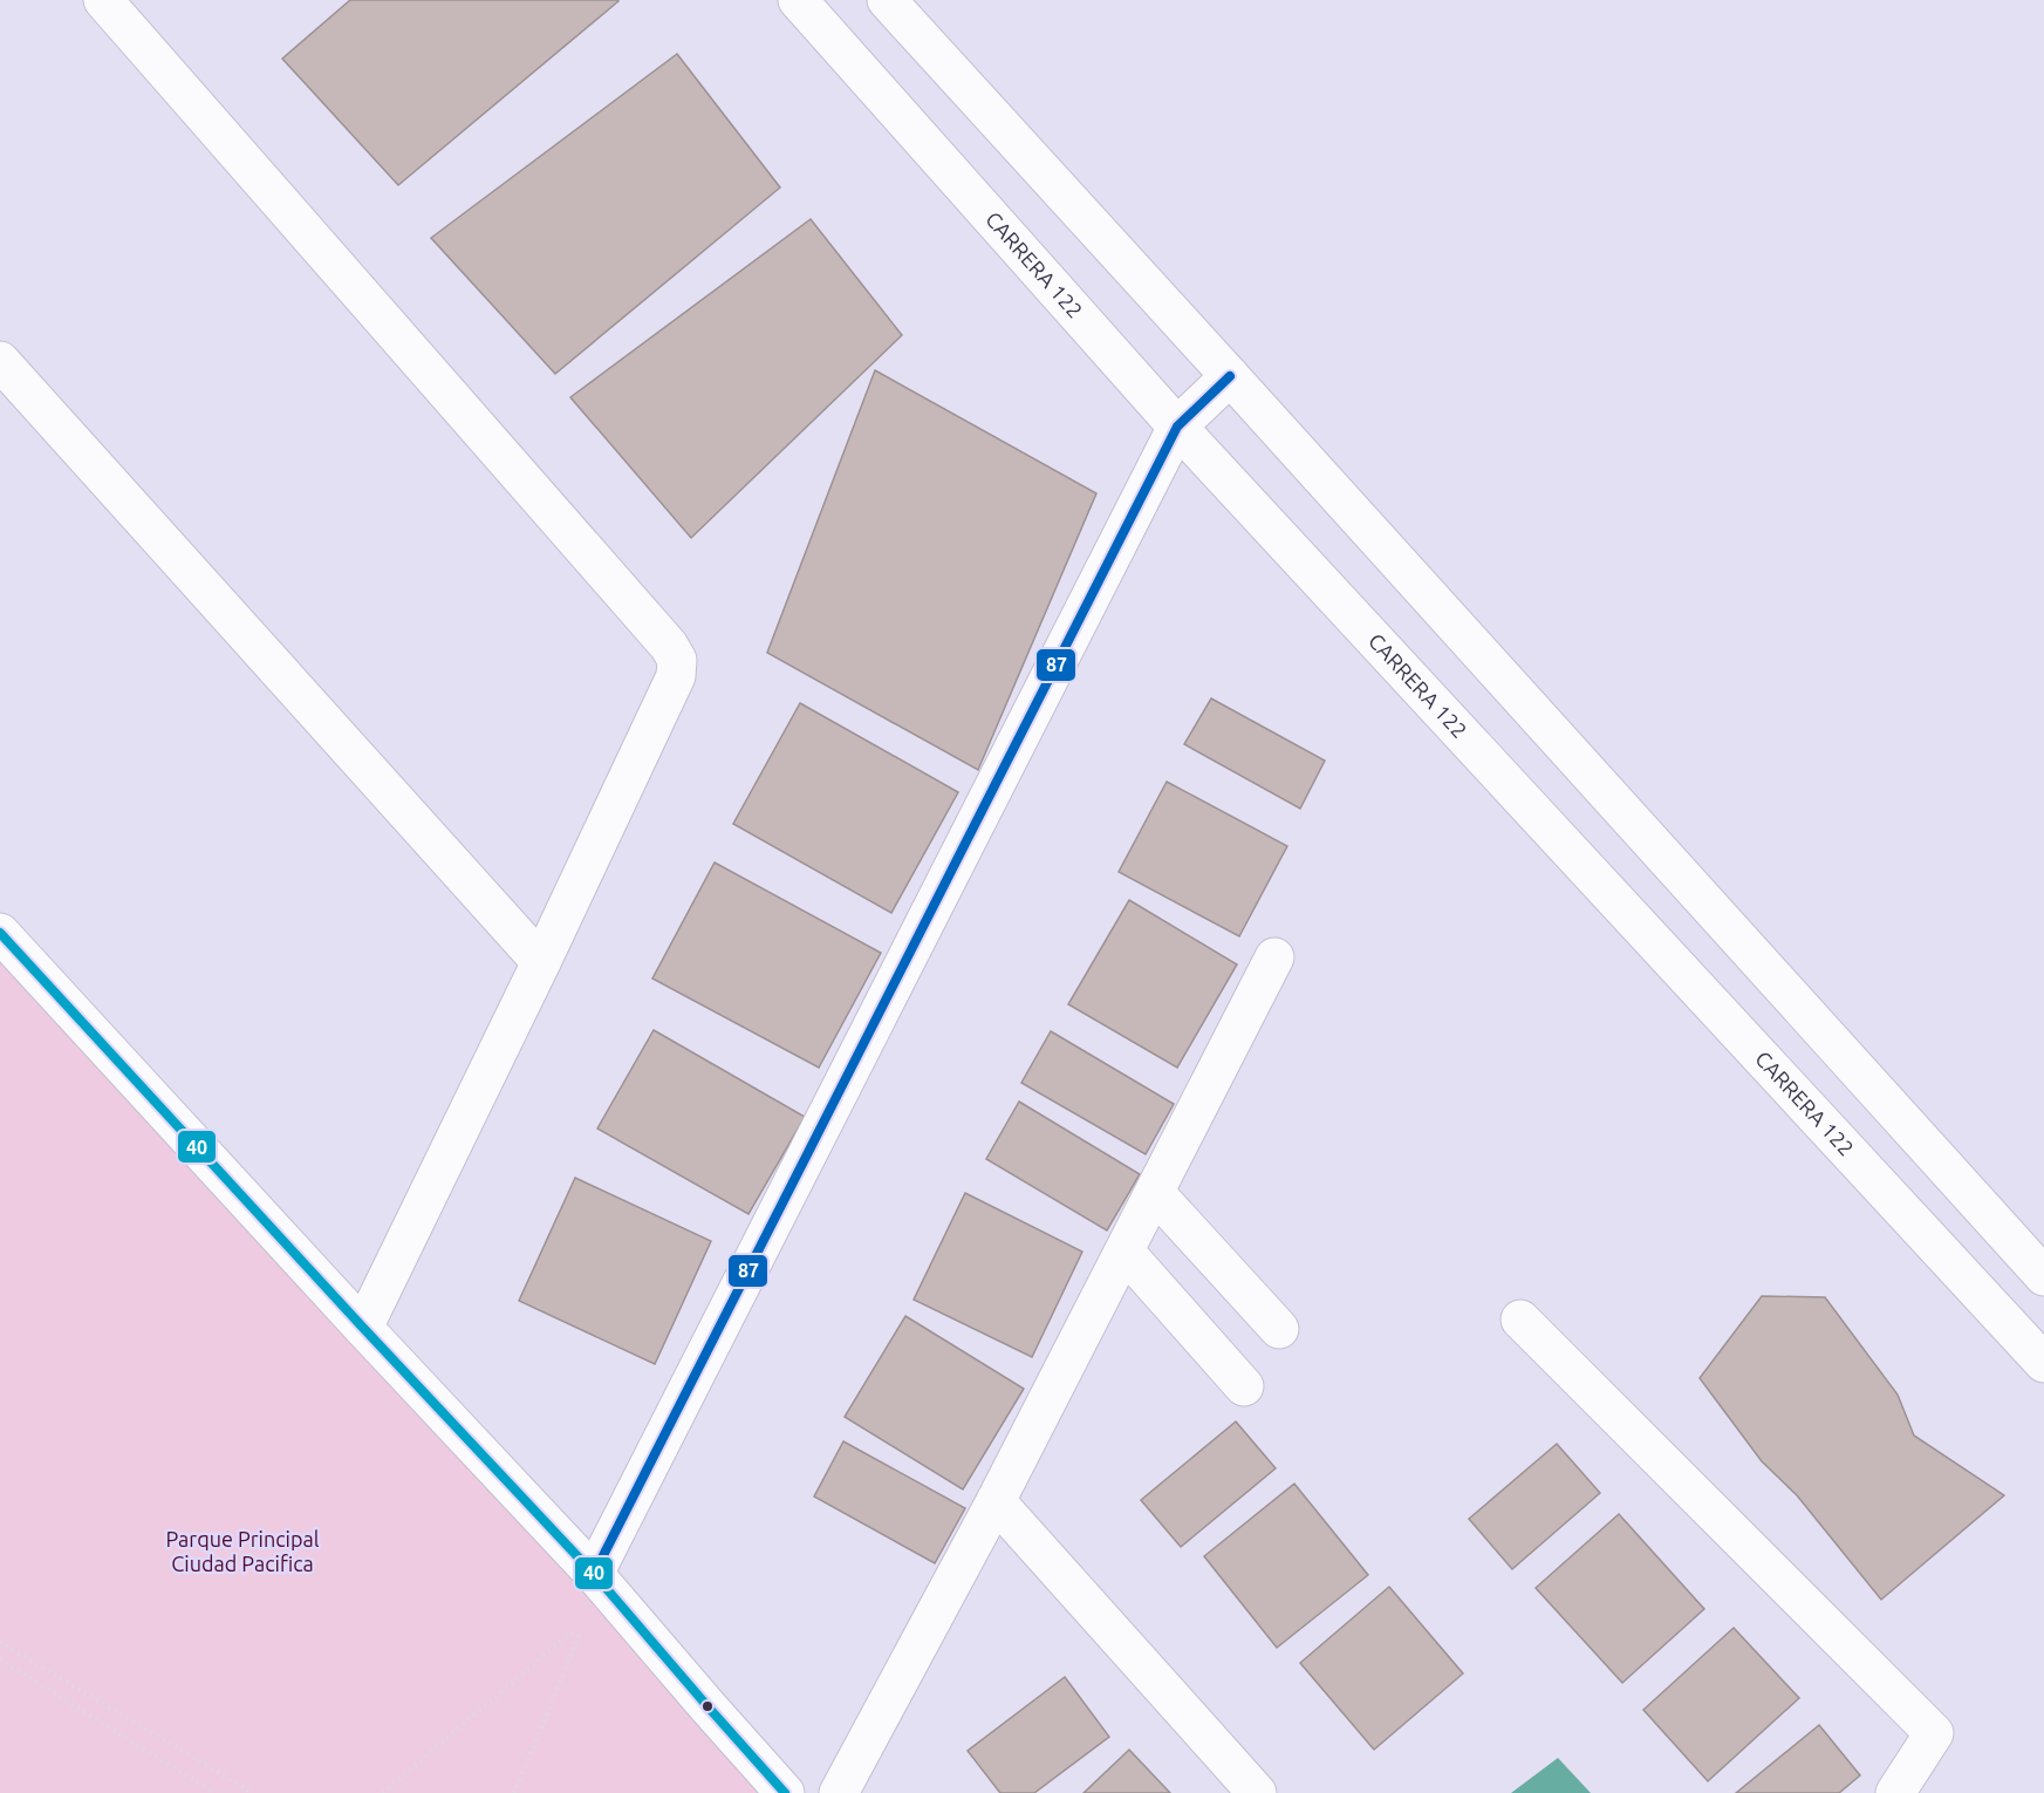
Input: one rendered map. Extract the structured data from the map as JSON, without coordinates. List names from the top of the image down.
{
  "streets": {
    "street": ["CARRERA 122"]
  },
  "parks": ["Parque Principal Ciudad Pacifica"],
  "lines": ["transit line 87", "transit line 40"]
}
